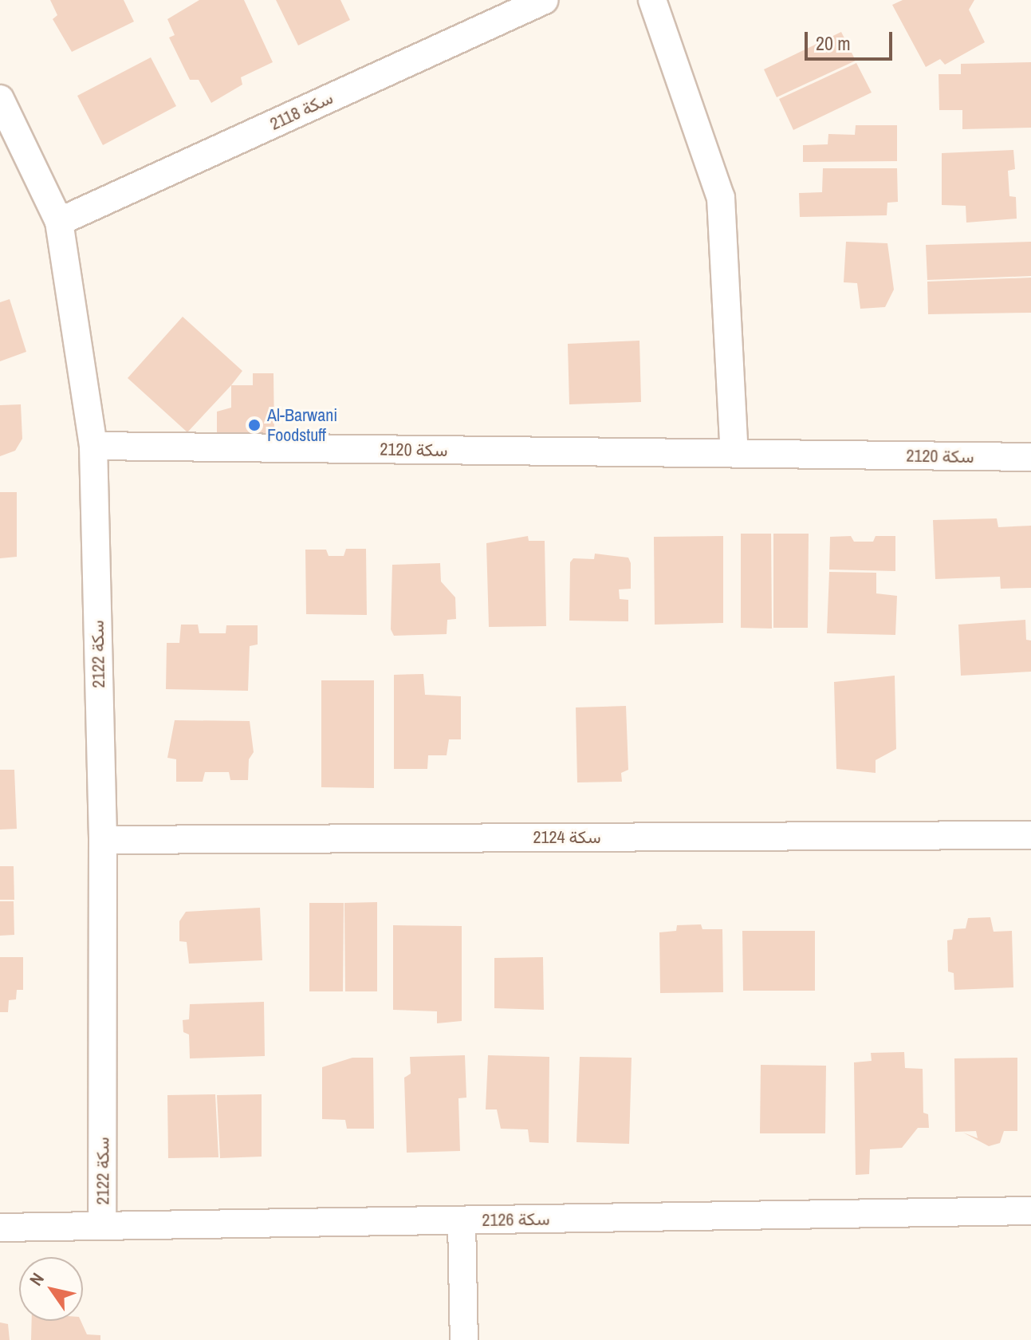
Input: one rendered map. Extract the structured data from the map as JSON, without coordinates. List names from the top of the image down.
{
  "streets": {
    "street": [
      "سكة 2118",
      "سكة 2120",
      "سكة 2122",
      "سكة 2124",
      "سكة 2126"
    ]
  },
  "crossings": [
    ["سكة 2118", "سكة 2122"],
    ["سكة 2120", "سكة 2122"],
    ["سكة 2122", "سكة 2124"],
    ["سكة 2122", "سكة 2126"]
  ],
  "places": ["Al-Barwani Foodstuff"],
  "scale_bar": "20 m",
  "north": "top left"
}
